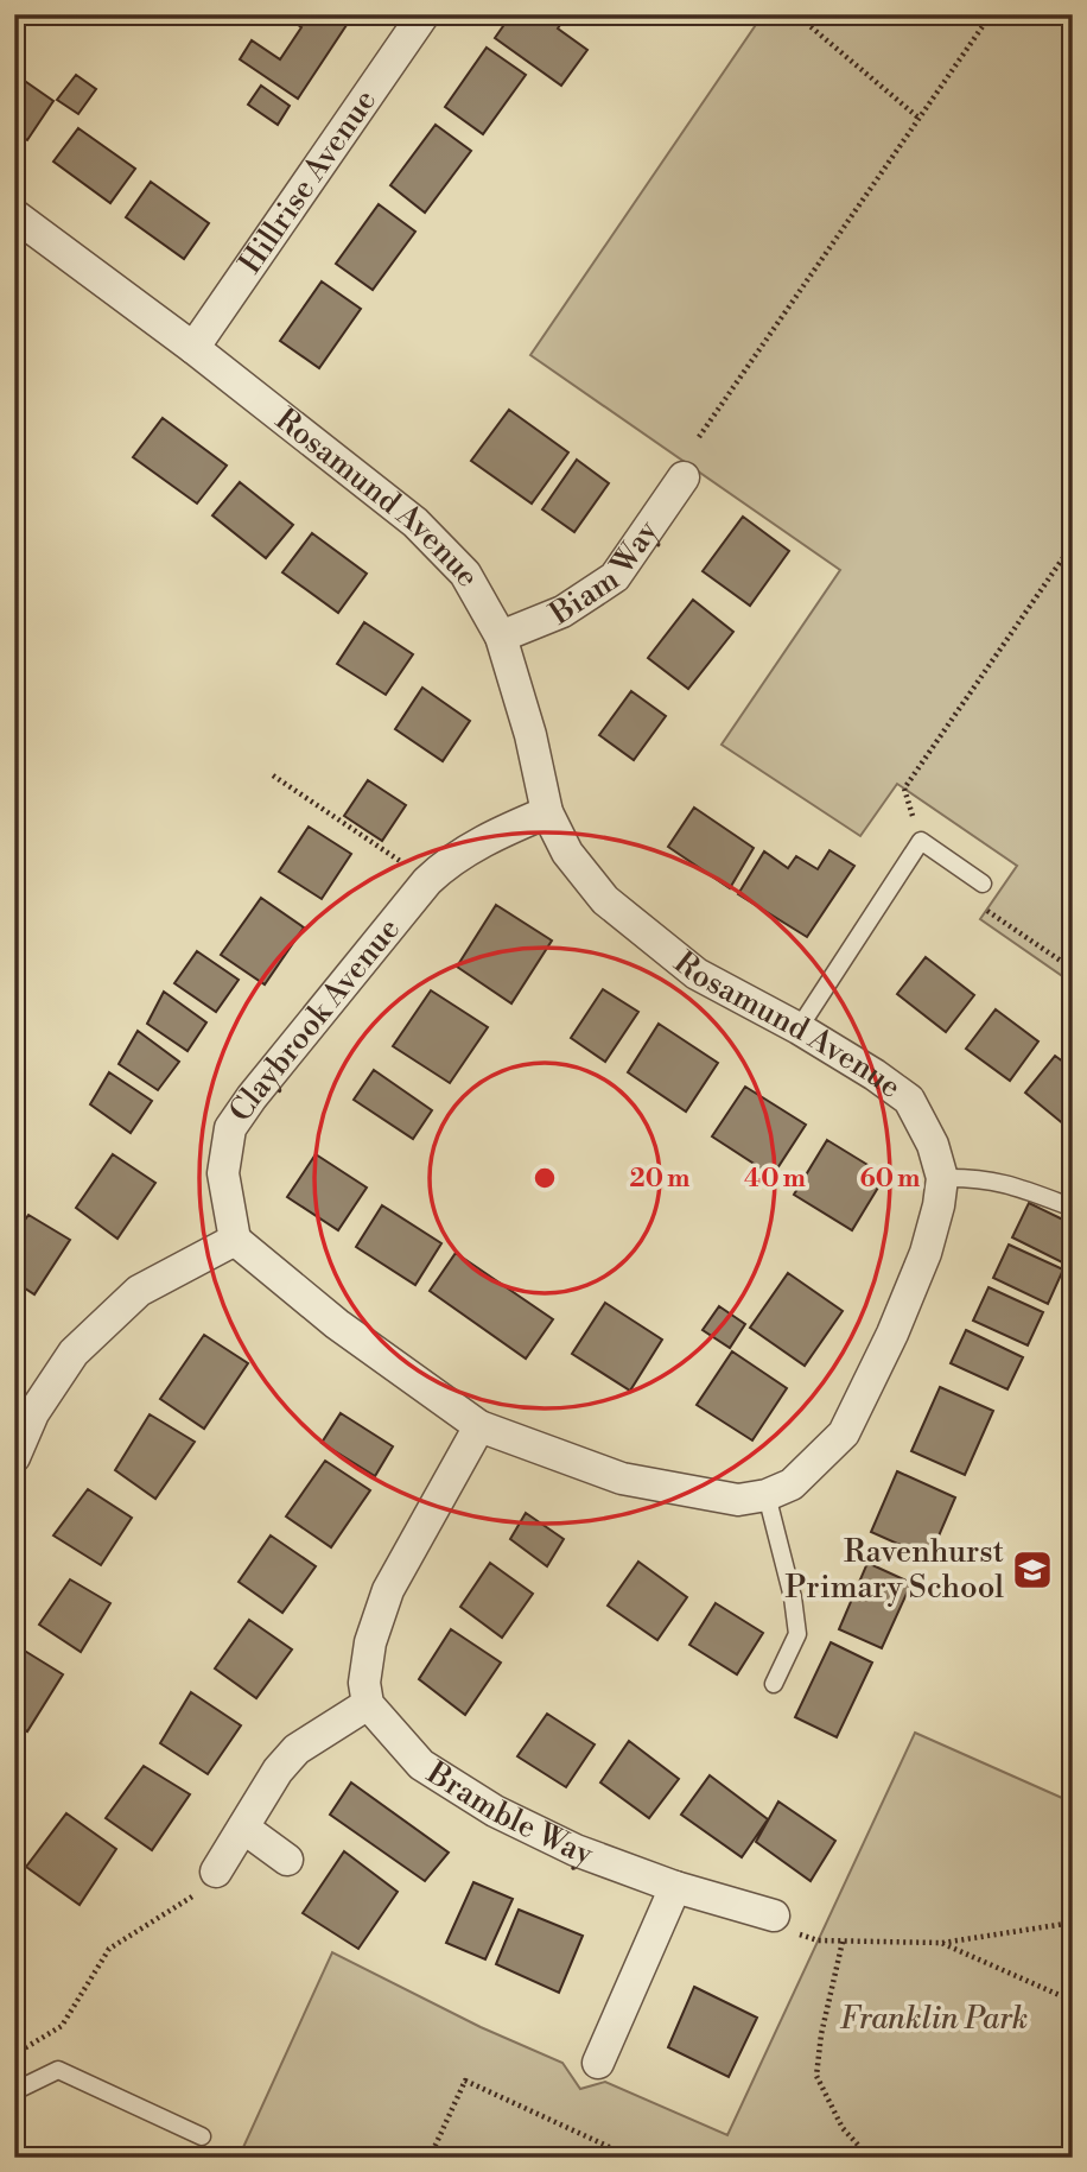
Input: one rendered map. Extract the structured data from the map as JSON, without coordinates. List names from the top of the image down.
{
  "streets": {
    "street": [
      "Hillrise Avenue",
      "Rosamund Avenue",
      "Biam Way",
      "Claybrook Avenue",
      "Bramble Way"
    ]
  },
  "crossings": [
    ["Hillrise Avenue", "Rosamund Avenue"],
    ["Rosamund Avenue", "Biam Way"],
    ["Rosamund Avenue", "Claybrook Avenue"]
  ],
  "parks": ["Franklin Park"],
  "places": {
    "school or university": ["Ravenhurst Primary School"]
  },
  "rings": ["20 m", "40 m", "60 m"]
}
